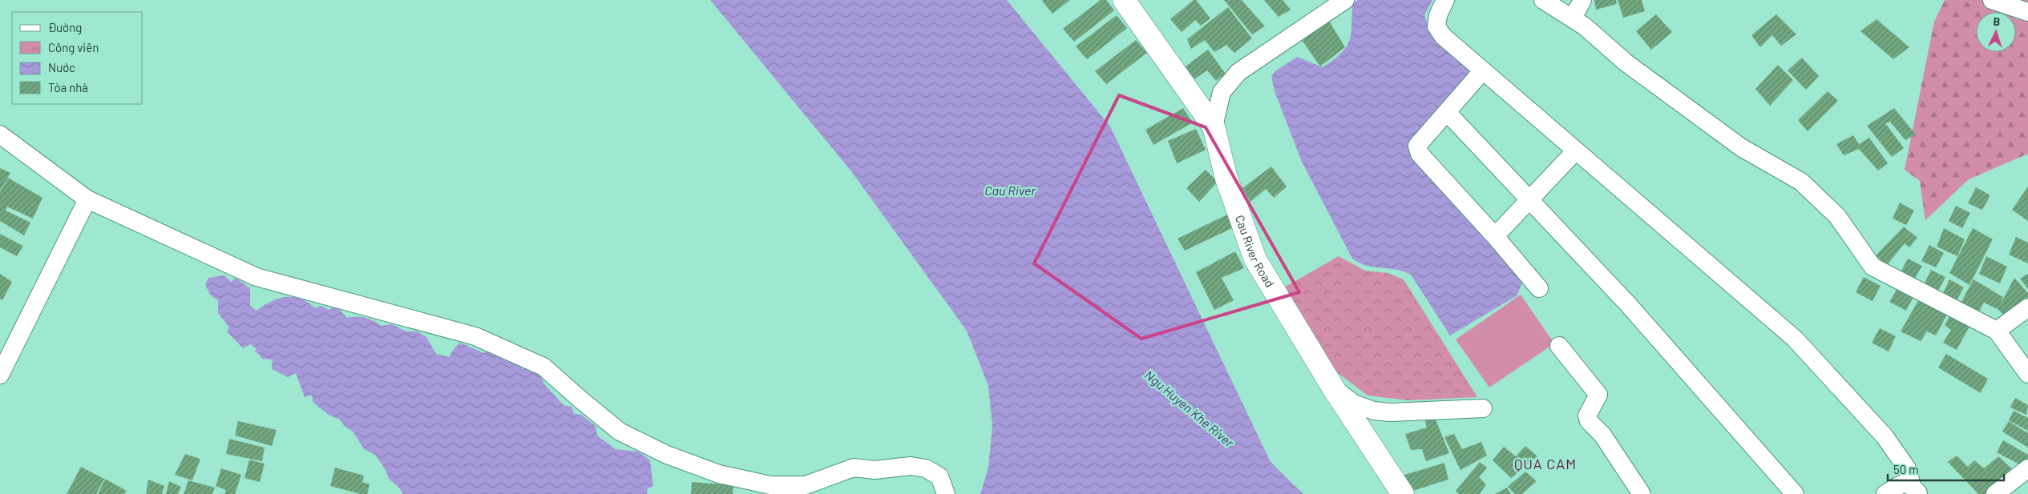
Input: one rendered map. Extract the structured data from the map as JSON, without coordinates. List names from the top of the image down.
{
  "streets": {
    "main road": ["Cau River Road"]
  },
  "districts": ["QUA CAM"],
  "water": ["Cau River", "Ngu Huyen Khe River"],
  "legend": [
    "Đường",
    "Công viên",
    "Nước",
    "Tòa nhà"
  ],
  "scale_bar": "50 m",
  "north": "top"
}
